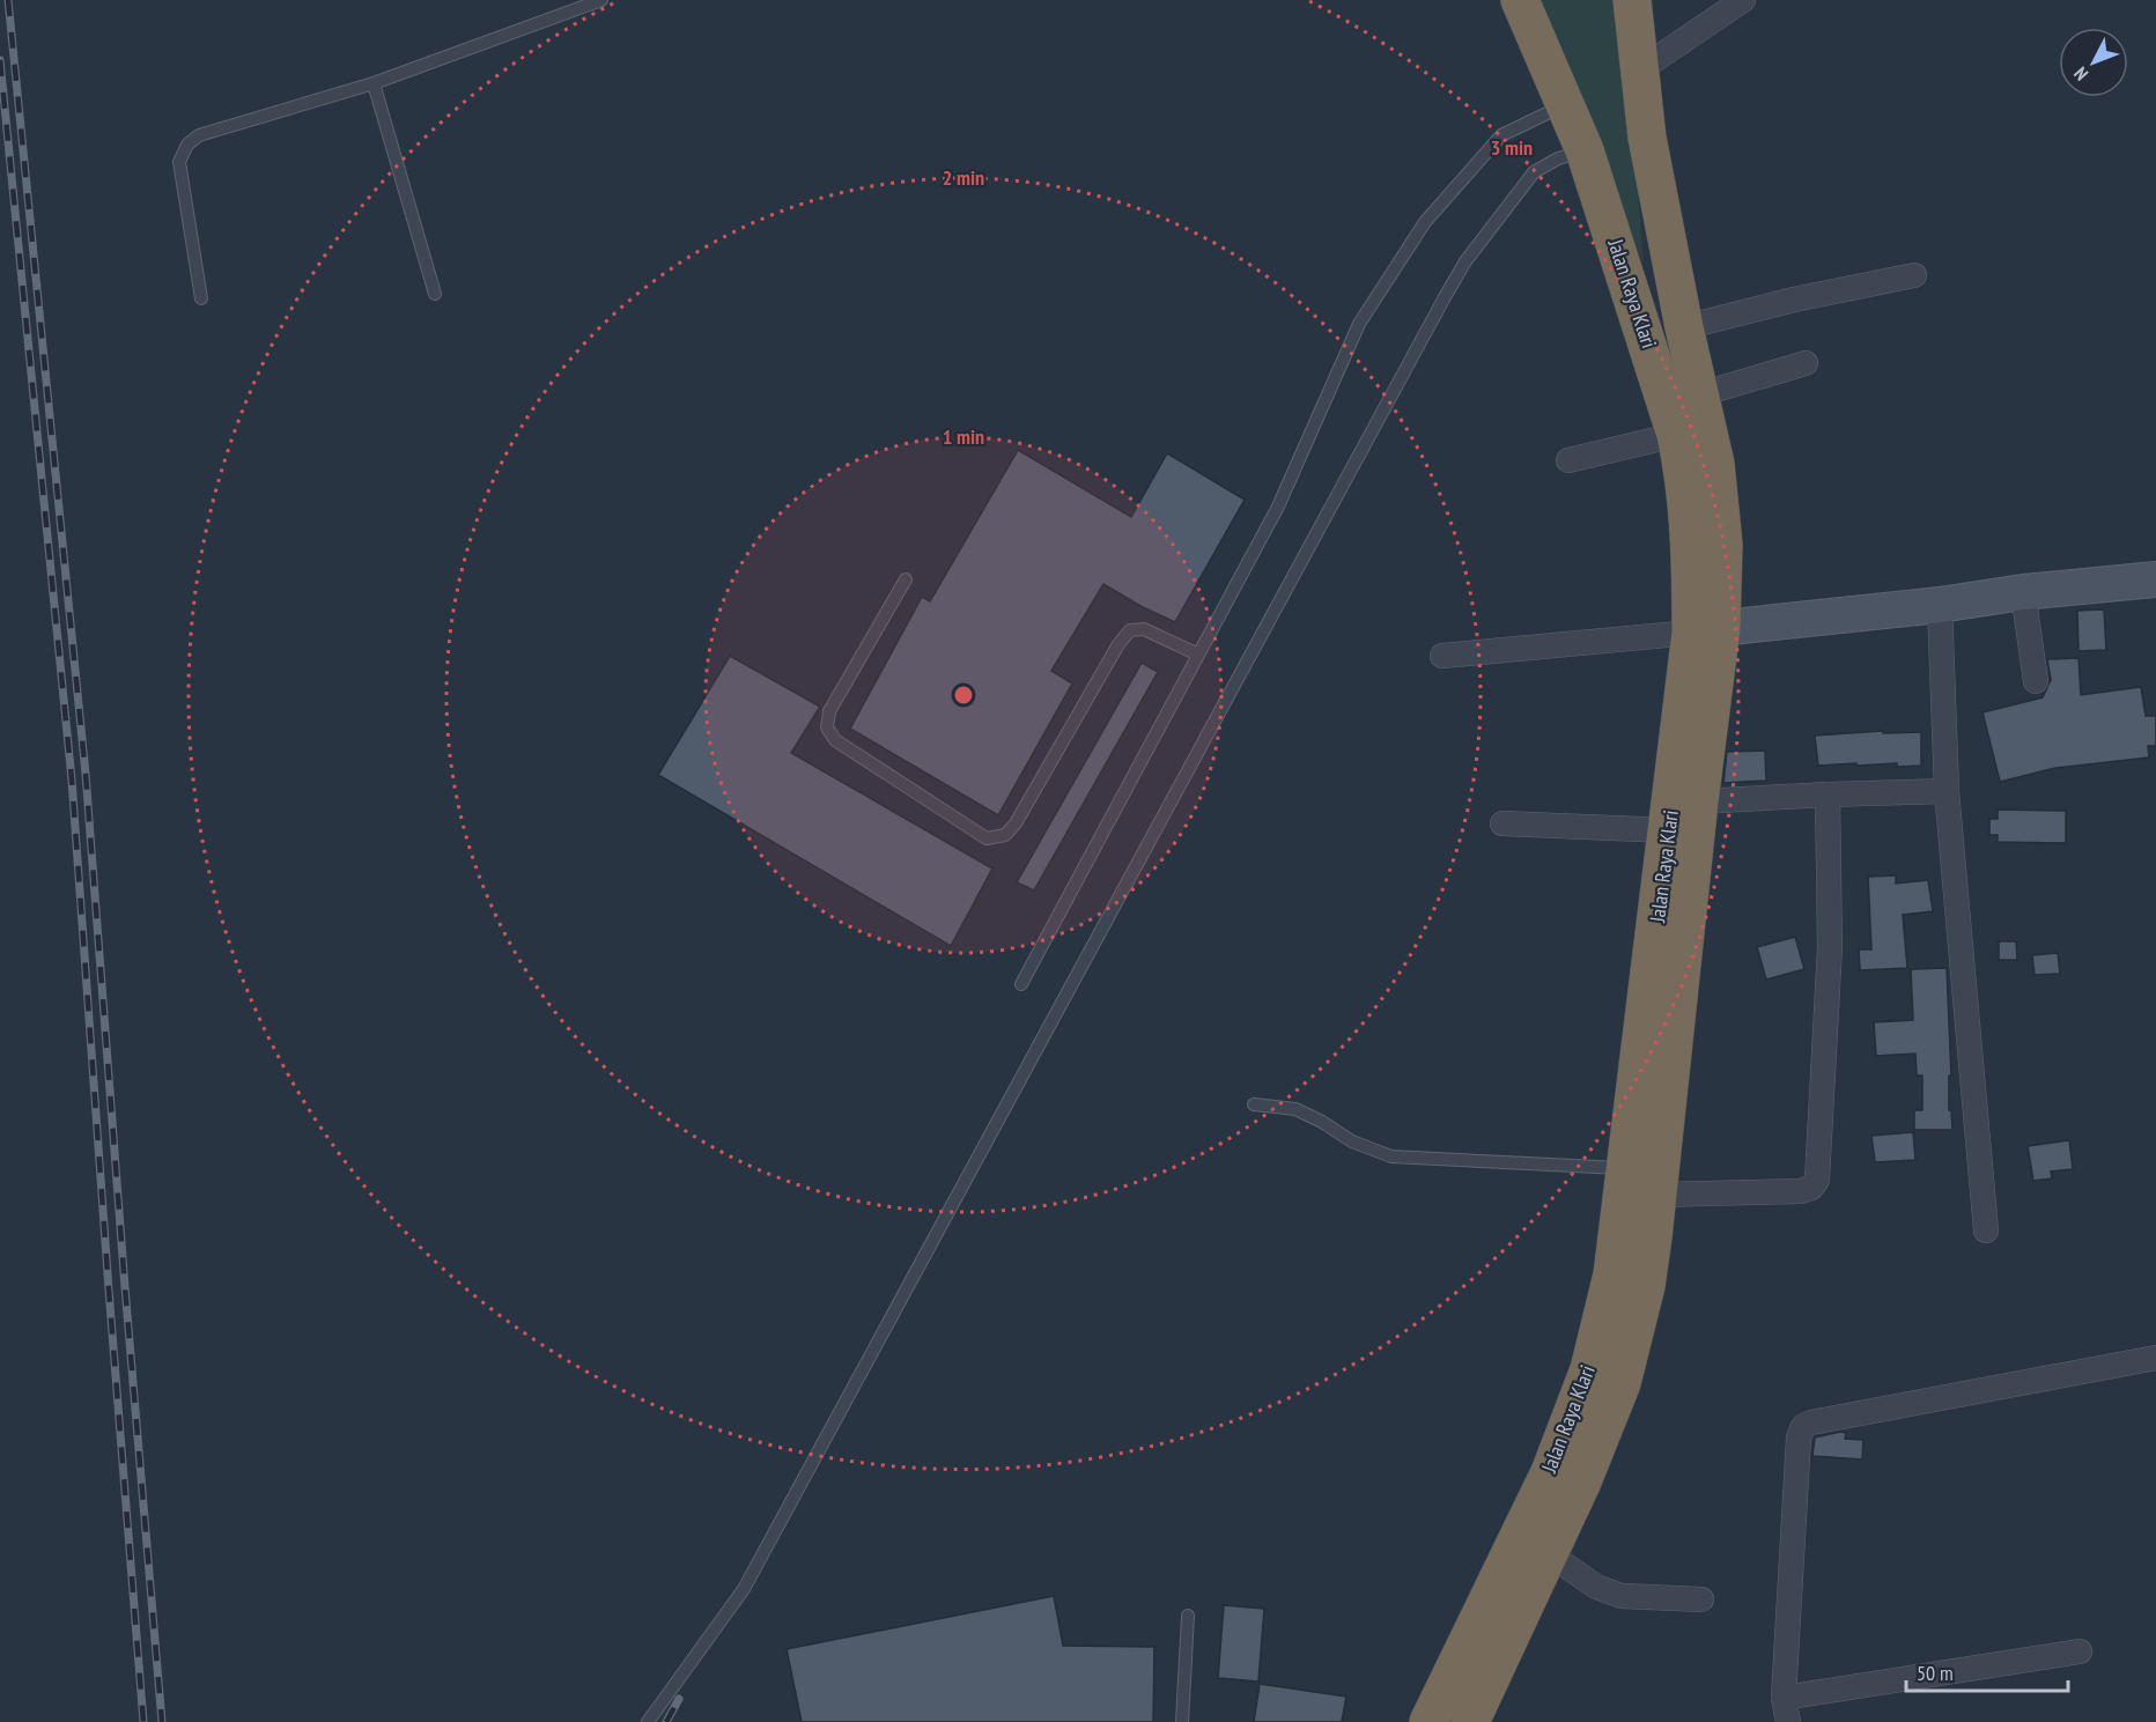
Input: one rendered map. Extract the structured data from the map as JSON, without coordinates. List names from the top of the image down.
{
  "streets": {
    "highway": ["Jalan Raya Klari"]
  },
  "scale_bar": "50 m",
  "north": "bottom left",
  "rings": ["3 min", "2 min", "1 min"]
}
